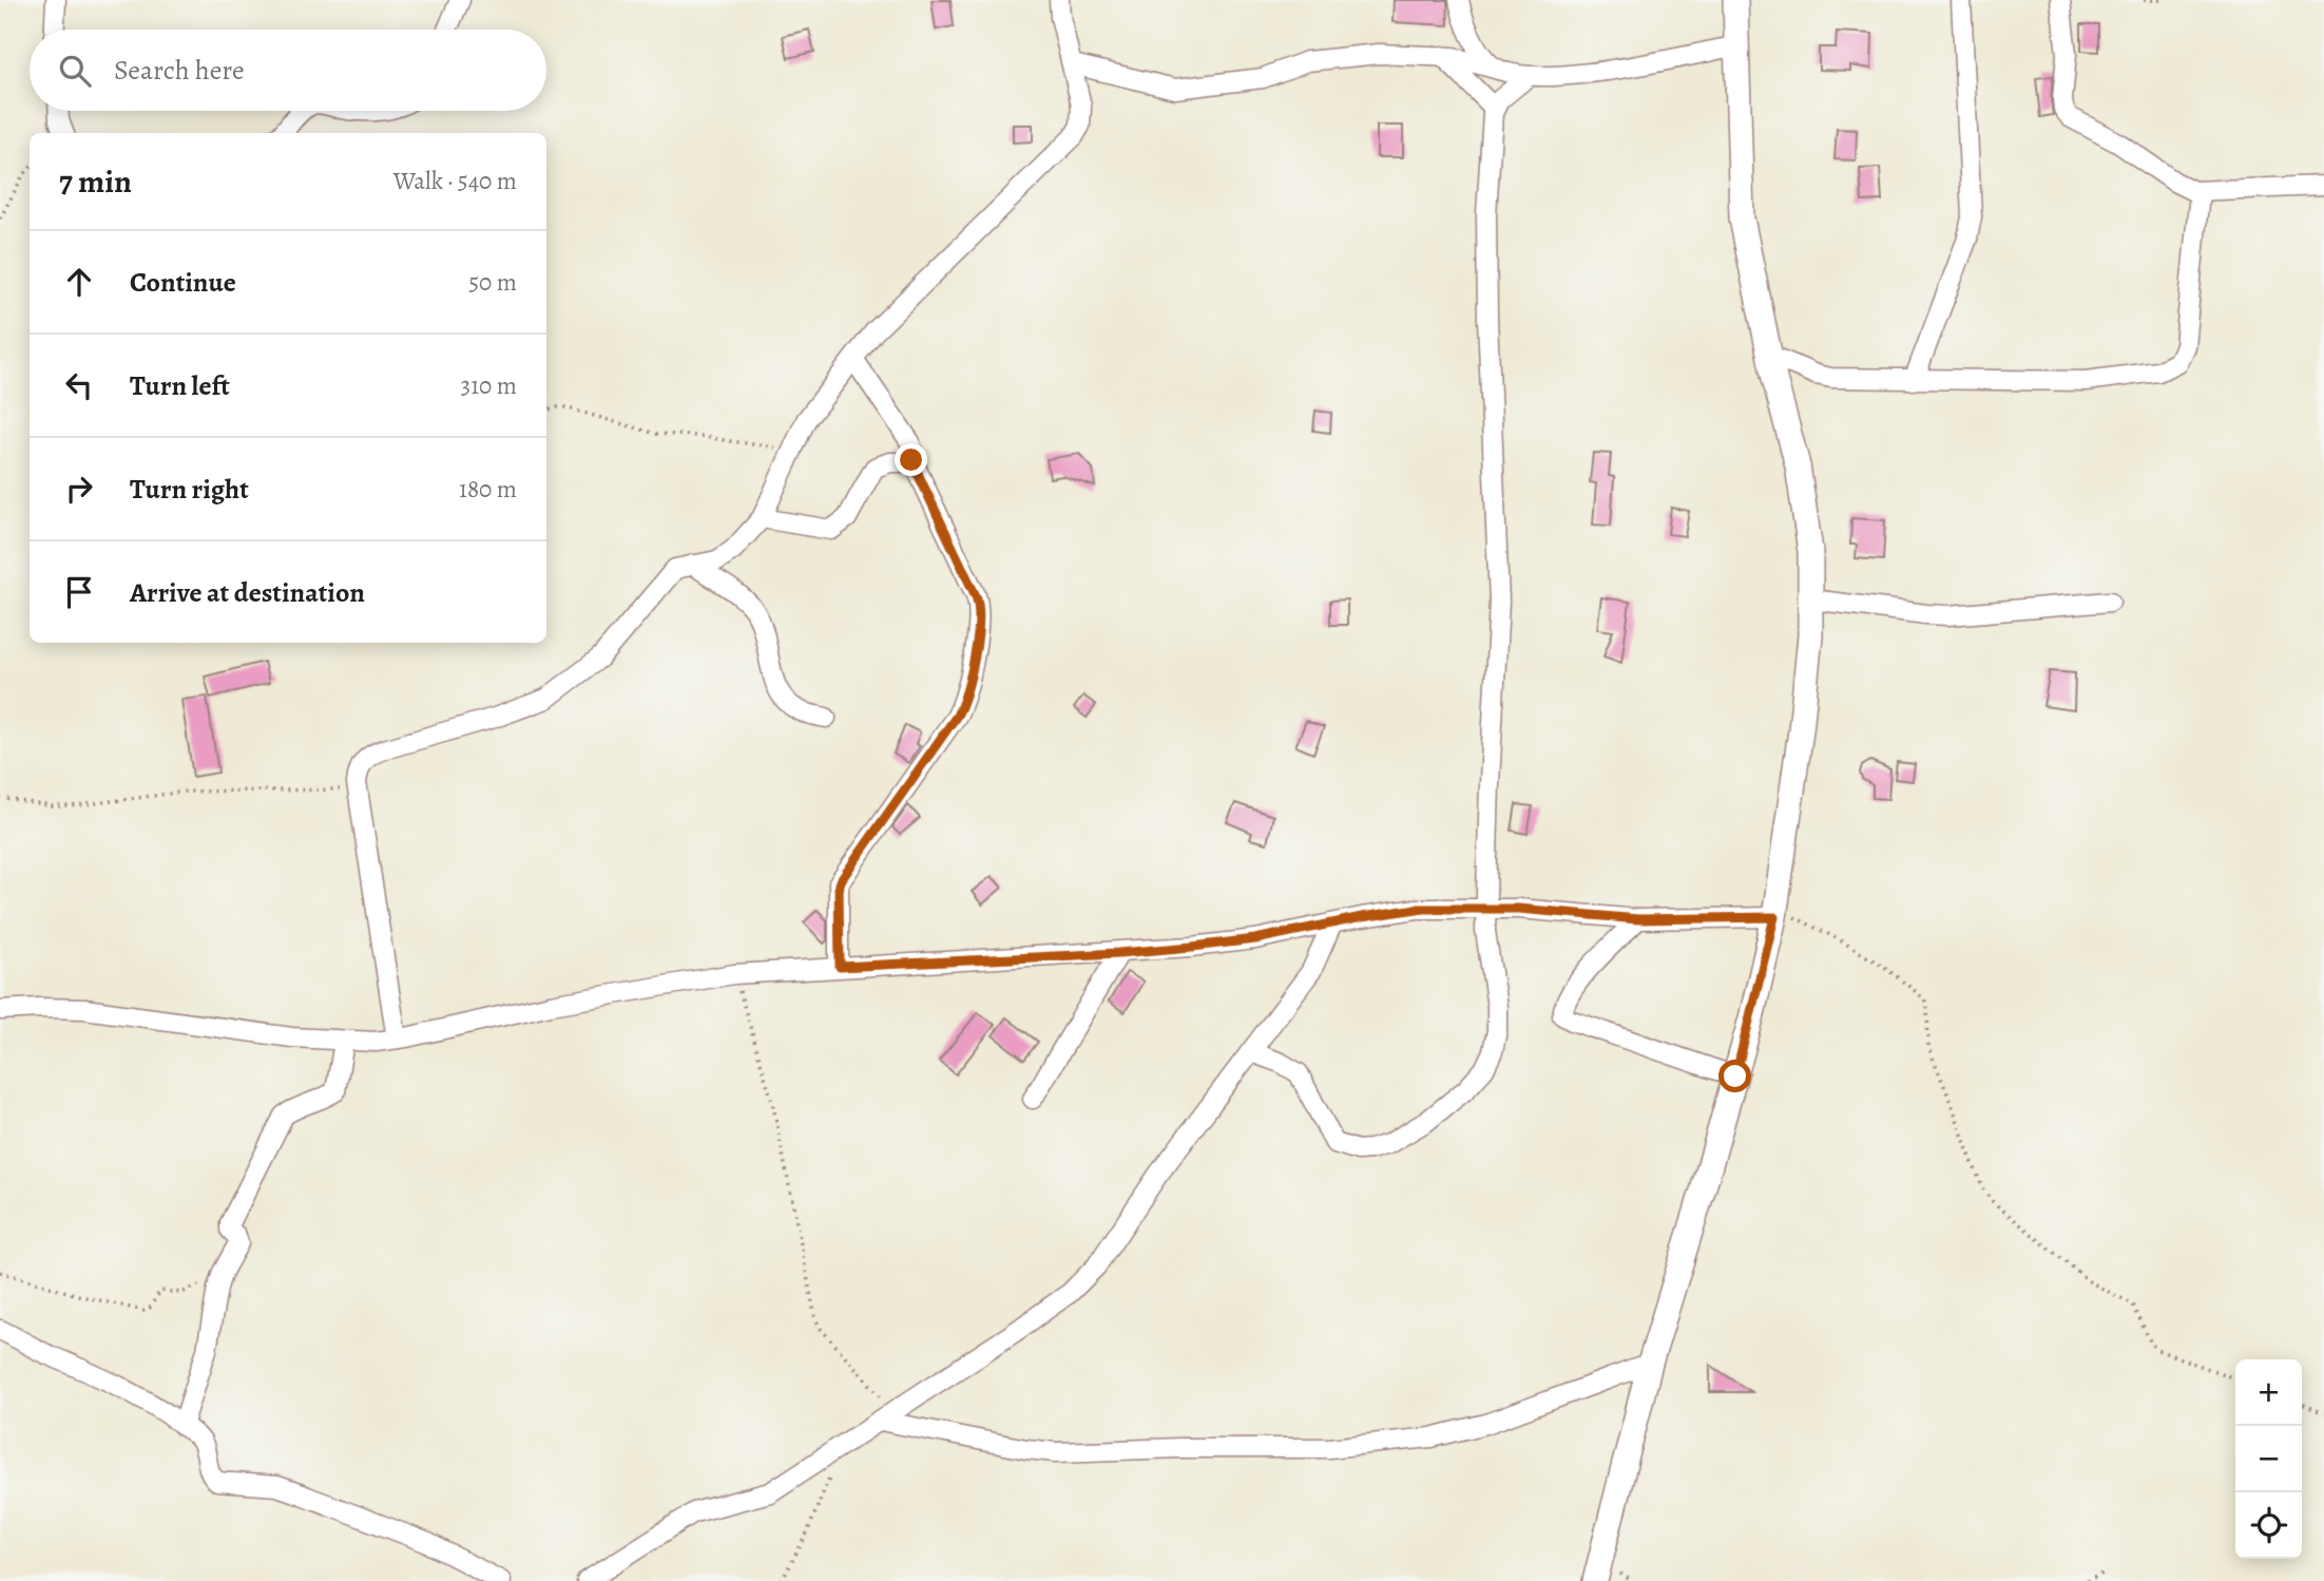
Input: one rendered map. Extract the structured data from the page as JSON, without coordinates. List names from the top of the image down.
{
  "page": {
    "search": "Search here",
    "heading": ["7 min", "Walk · 540 m"],
    "list": [
      ["Continue", "50 m"],
      ["Turn left", "310 m"],
      ["Turn right", "180 m"],
      "Arrive at destination"
    ],
    "map_buttons": ["+", "−"]
  }
}
